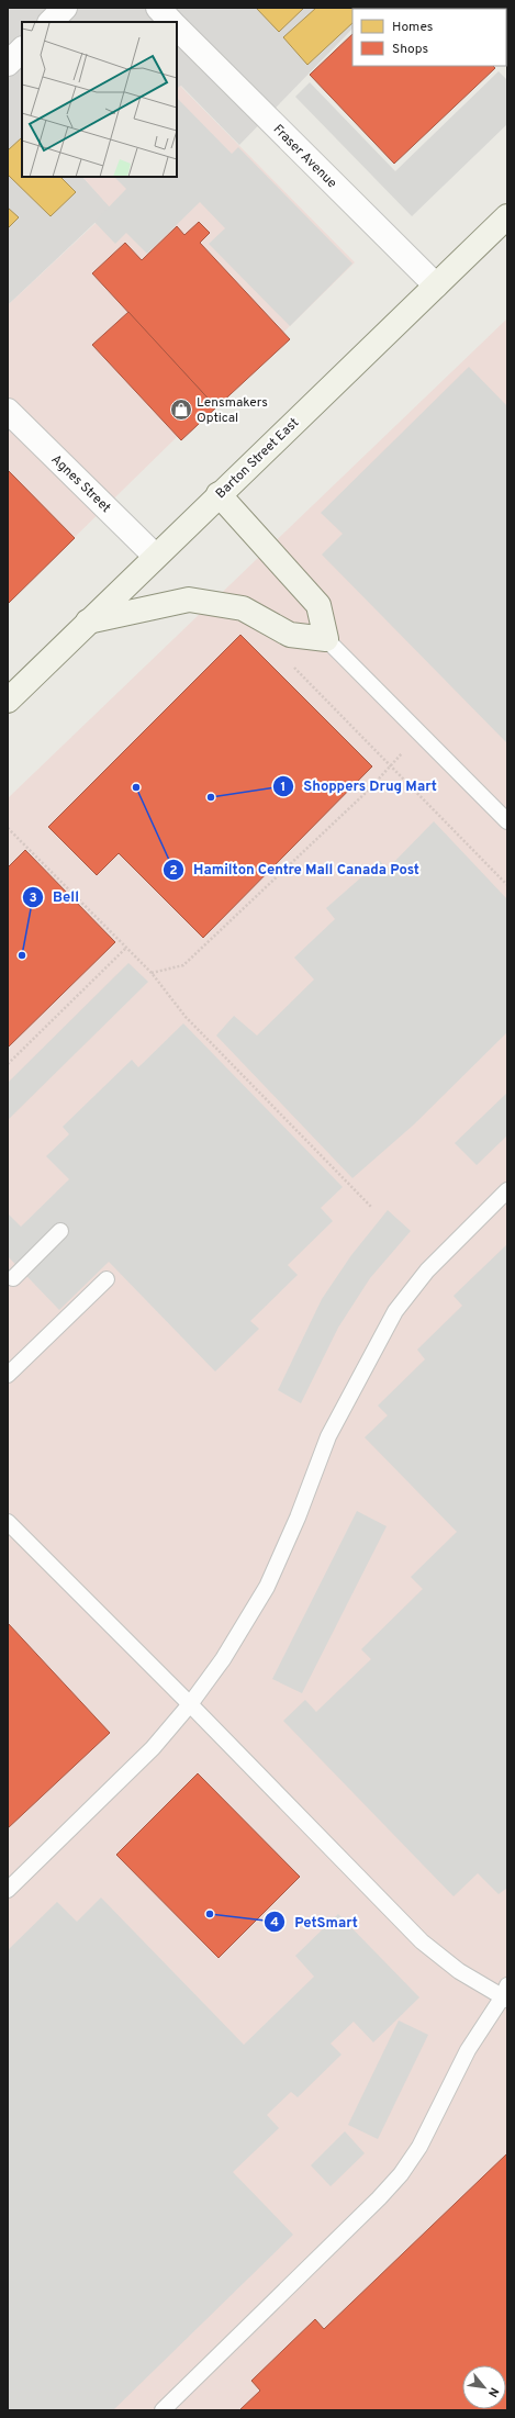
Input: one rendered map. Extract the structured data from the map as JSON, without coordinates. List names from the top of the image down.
{
  "streets": {
    "main road": ["Barton Street East"],
    "street": ["Fraser Avenue", "Agnes Street"]
  },
  "crossings": [
    ["Fraser Avenue", "Barton Street East"],
    ["Barton Street East", "Agnes Street"]
  ],
  "places": {
    "shop": ["Lensmakers Optical"],
    "other": [
      "Hamilton Centre Mall Canada Post",
      "Shoppers Drug Mart",
      "Bell",
      "PetSmart"
    ]
  },
  "legend": ["Homes", "Shops"],
  "north": "bottom right"
}
